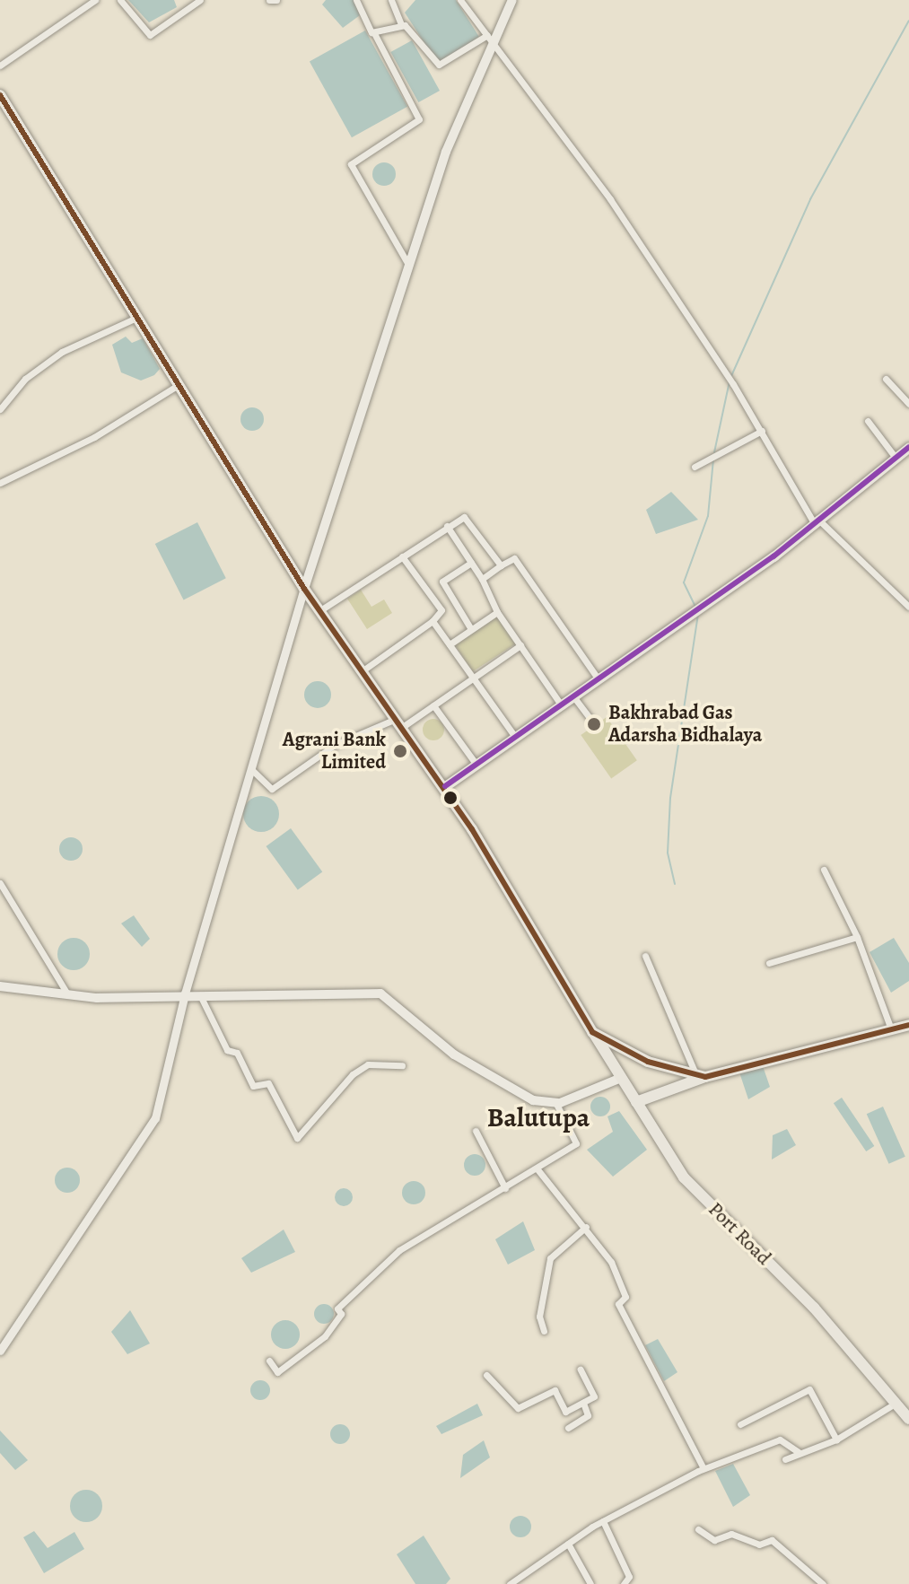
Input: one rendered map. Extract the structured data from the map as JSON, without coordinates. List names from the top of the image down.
{
  "streets": {
    "highway": ["Port Road"]
  },
  "districts": ["Balutupa"],
  "places": ["Bakhrabad Gas Adarsha Bidhalaya", "Agrani Bank Limited"]
}
